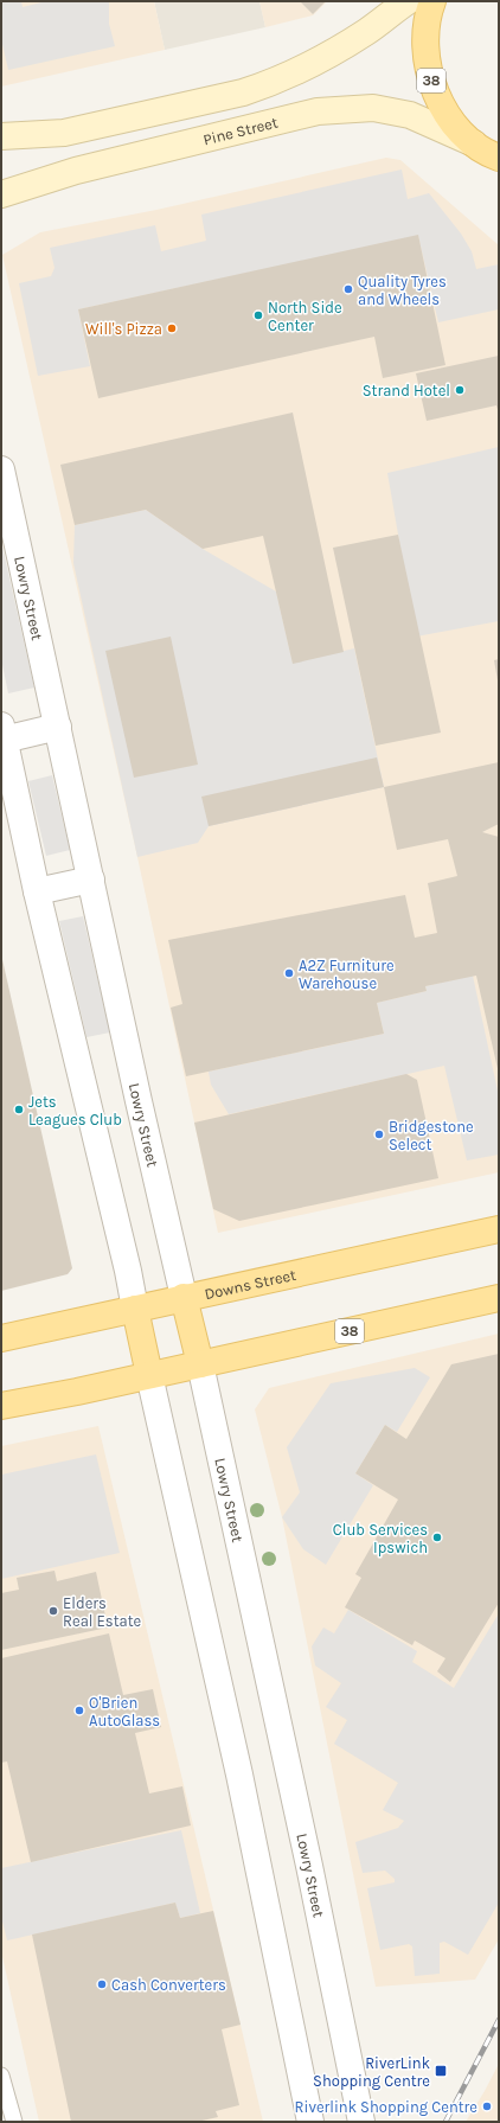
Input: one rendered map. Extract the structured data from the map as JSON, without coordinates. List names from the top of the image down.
{
  "streets": {
    "main road": [
      "38",
      "Pine Street",
      "Lowry Street",
      "Downs Street"
    ]
  },
  "crossings": [
    ["38", "Pine Street"],
    ["38", "Lowry Street"],
    ["Lowry Street", "Downs Street"]
  ],
  "places": {
    "other": [
      "Quality Tyres and Wheels",
      "North Side Center",
      "Will's Pizza",
      "Strand Hotel",
      "A2Z Furniture Warehouse",
      "Jets Leagues Club",
      "Bridgestone Select",
      "Club Services Ipswich",
      "Elders Real Estate",
      "O'Brien AutoGlass",
      "Cash Converters",
      "Riverlink Shopping Centre"
    ],
    "transit": ["RiverLink Shopping Centre"]
  }
}
